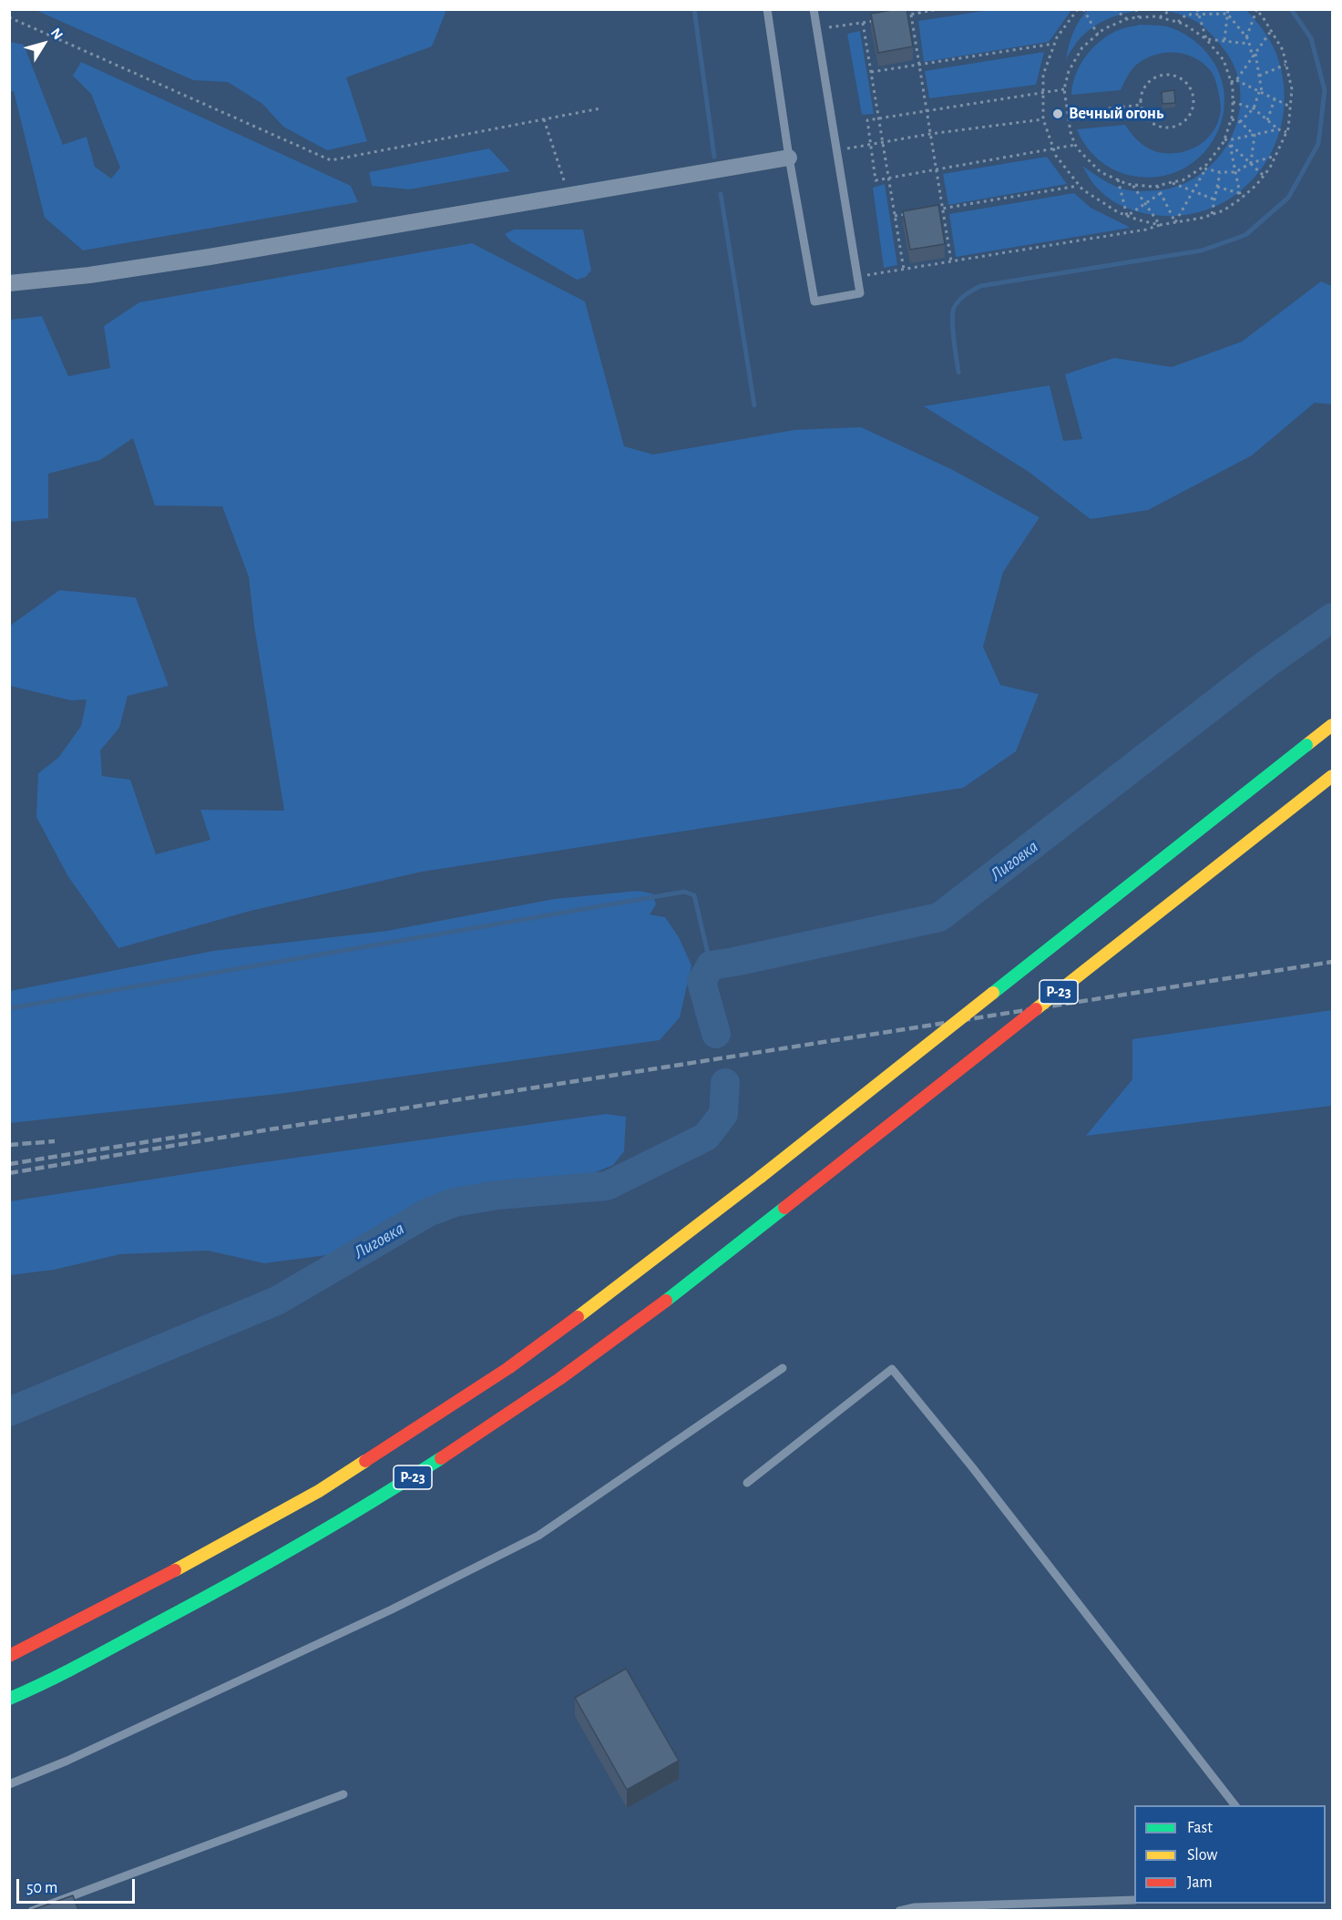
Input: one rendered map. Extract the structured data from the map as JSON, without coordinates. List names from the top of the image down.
{
  "streets": {
    "highway": ["Р-23"]
  },
  "water": ["Лиговка"],
  "places": ["Вечный огонь"],
  "legend": ["Fast", "Slow", "Jam"],
  "scale_bar": "50 m",
  "north": "top right"
}
